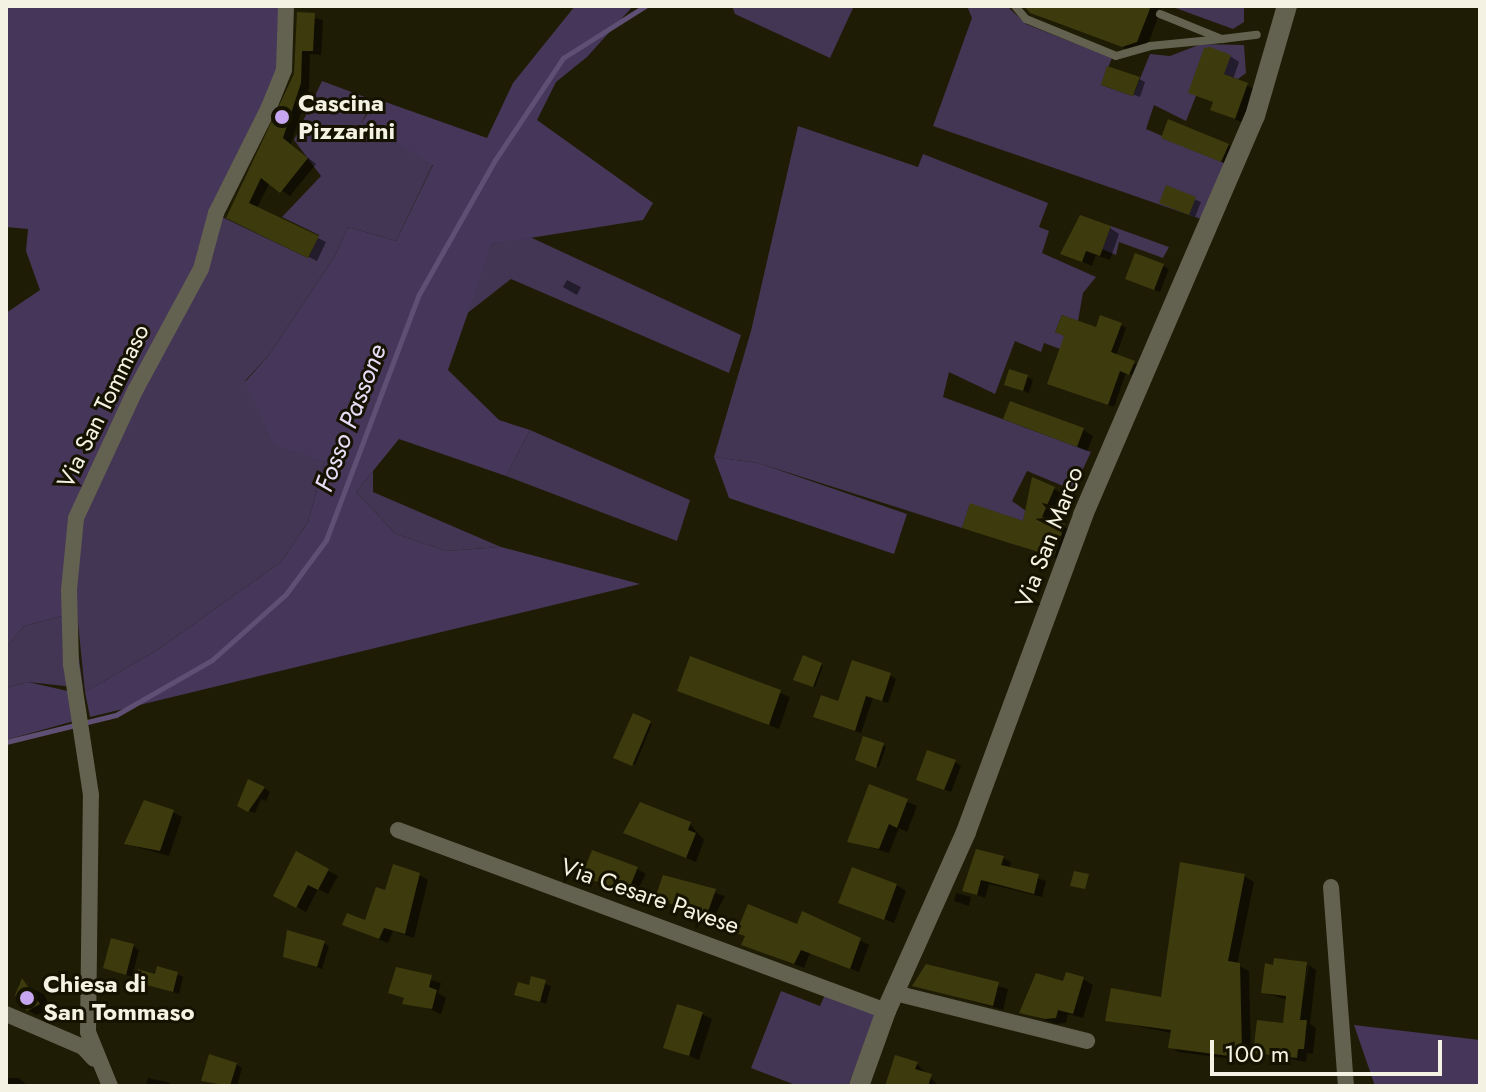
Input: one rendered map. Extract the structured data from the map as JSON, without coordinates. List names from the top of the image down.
{
  "streets": {
    "street": ["Via San Tommaso", "Via San Marco", "Via Cesare Pavese"]
  },
  "crossings": [
    ["Via San Marco", "Via Cesare Pavese"]
  ],
  "water": ["Fosso Passone"],
  "places": ["Cascina Pizzarini", "Chiesa di San Tommaso"],
  "scale_bar": "100 m"
}
